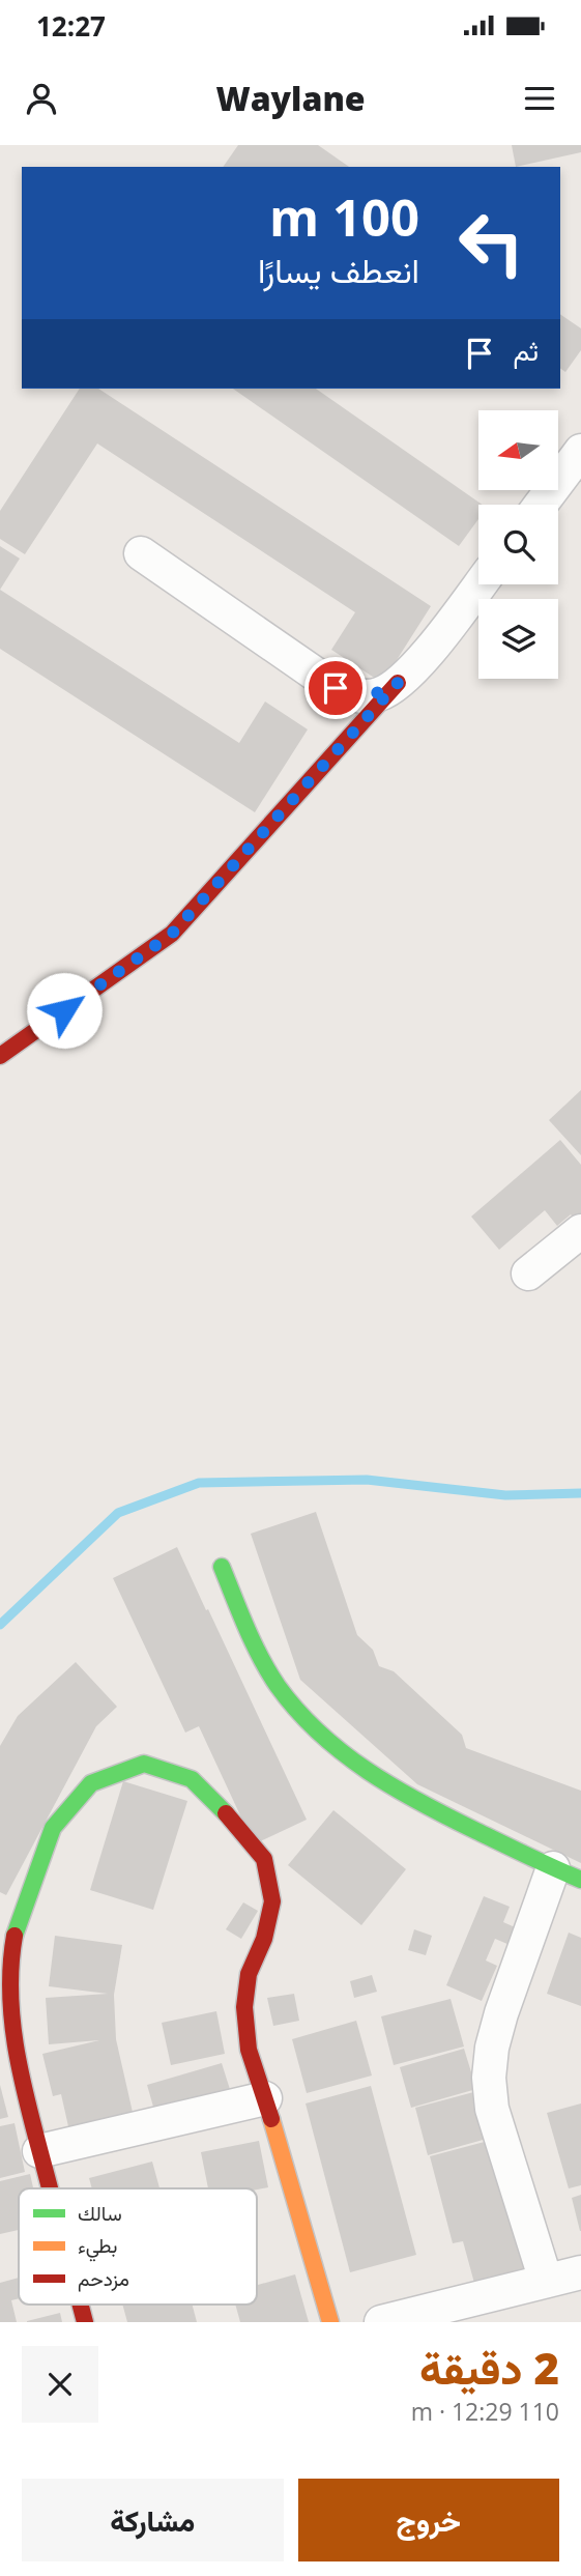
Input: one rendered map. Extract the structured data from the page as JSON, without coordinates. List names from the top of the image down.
{
  "legend": ["سالك", "بطيء", "مزدحم"],
  "north": "left",
  "page": {
    "status": "12:27",
    "header": "Waylane",
    "turn": ["100 m", "انعطف يسارًا"],
    "then": "ثم",
    "heading": ["2 دقيقة", "110 m · 12:29"],
    "buttons": ["خروج", "مشاركة"]
  }
}
